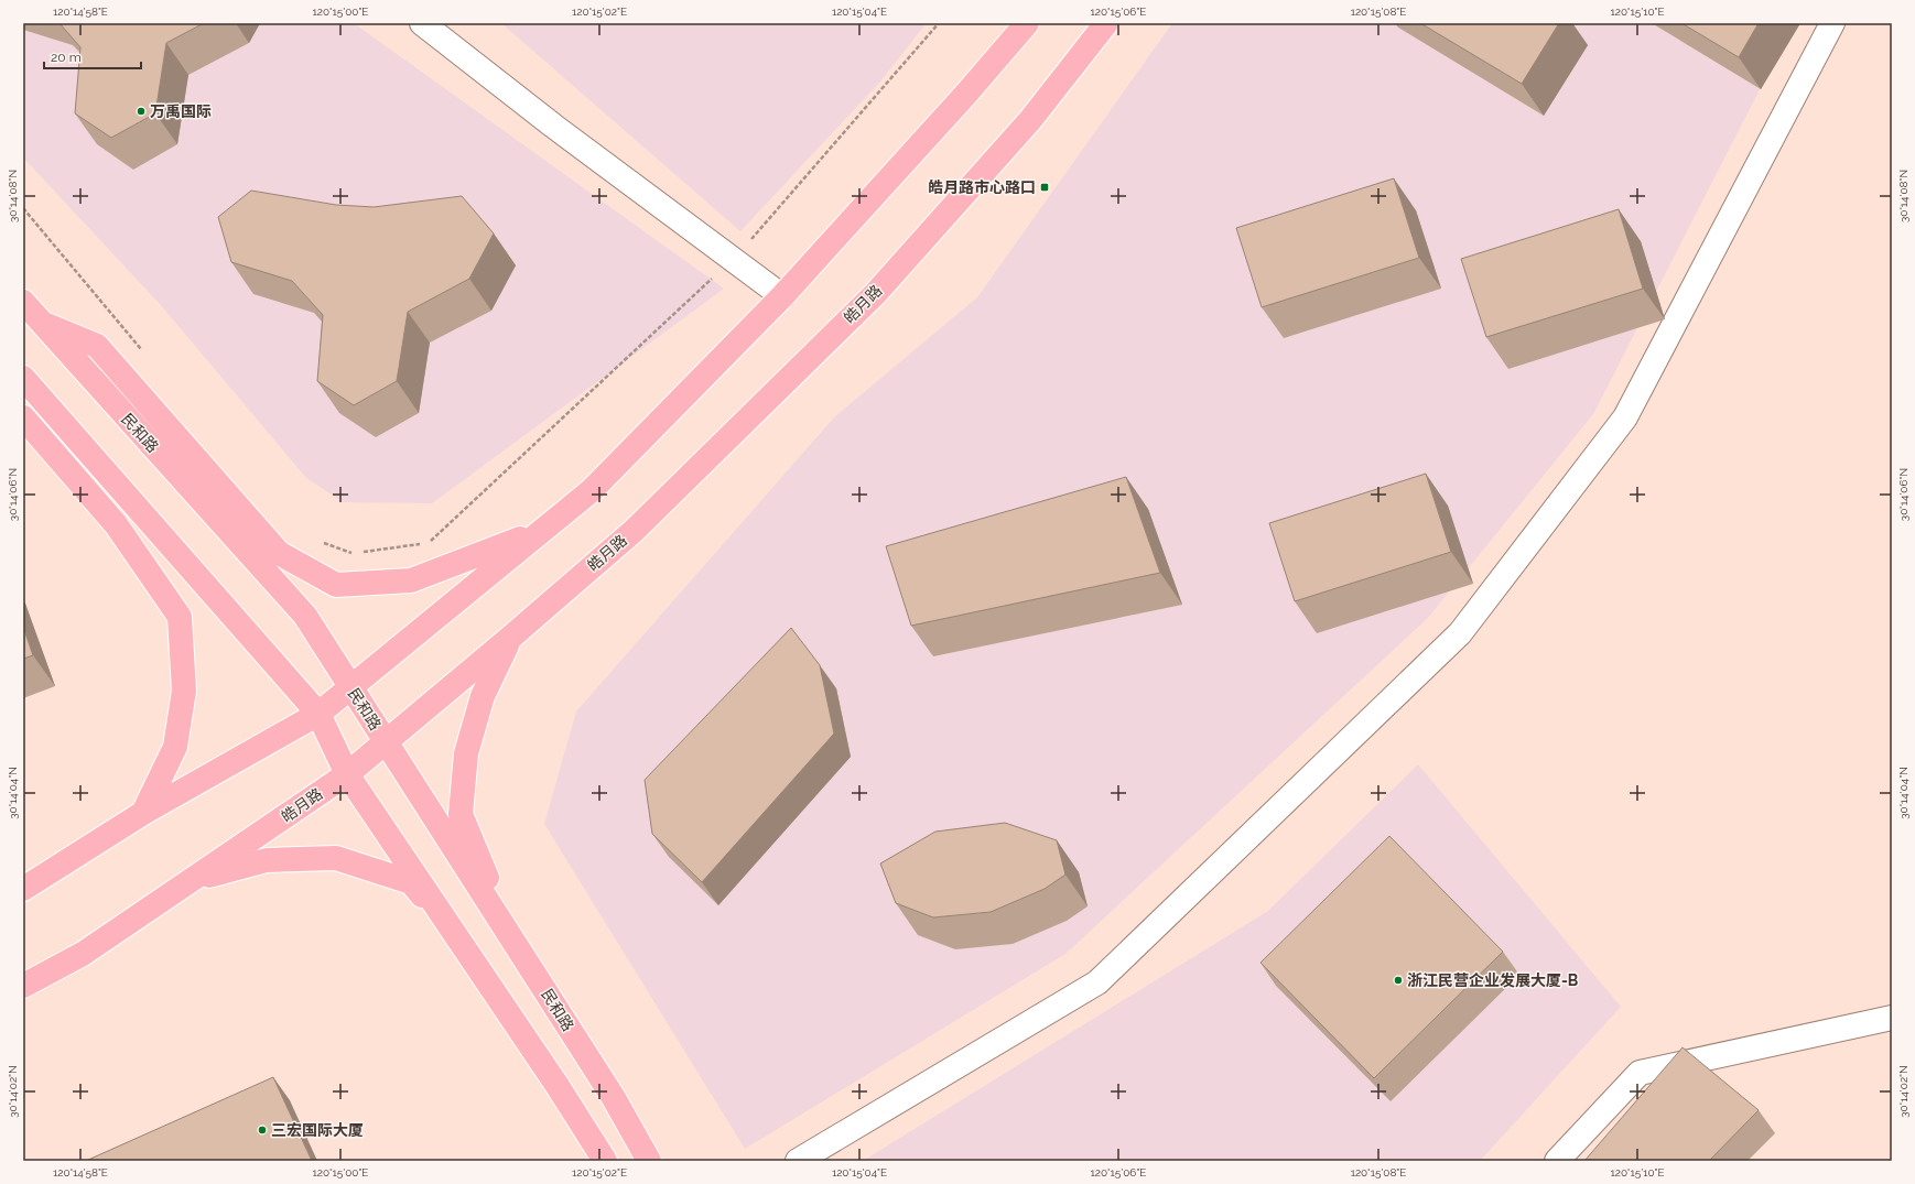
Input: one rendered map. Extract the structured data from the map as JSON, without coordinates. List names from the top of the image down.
{
  "streets": {
    "main road": ["皓月路", "民和路"]
  },
  "crossings": [
    ["皓月路", "民和路"]
  ],
  "places": {
    "other": ["万禹国际", "浙江民营企业发展大厦-B", "三宏国际大厦"],
    "transit": ["皓月路市心路口"]
  },
  "scale_bar": "20 m",
  "coordinates": [
    "120°14'58\"E",
    "120°15'00\"E",
    "120°15'02\"E",
    "120°15'04\"E",
    "120°15'06\"E",
    "120°15'08\"E",
    "120°15'10\"E",
    "30°14'08\"N",
    "30°14'06\"N",
    "30°14'04\"N",
    "30°14'02\"N"
  ]
}
